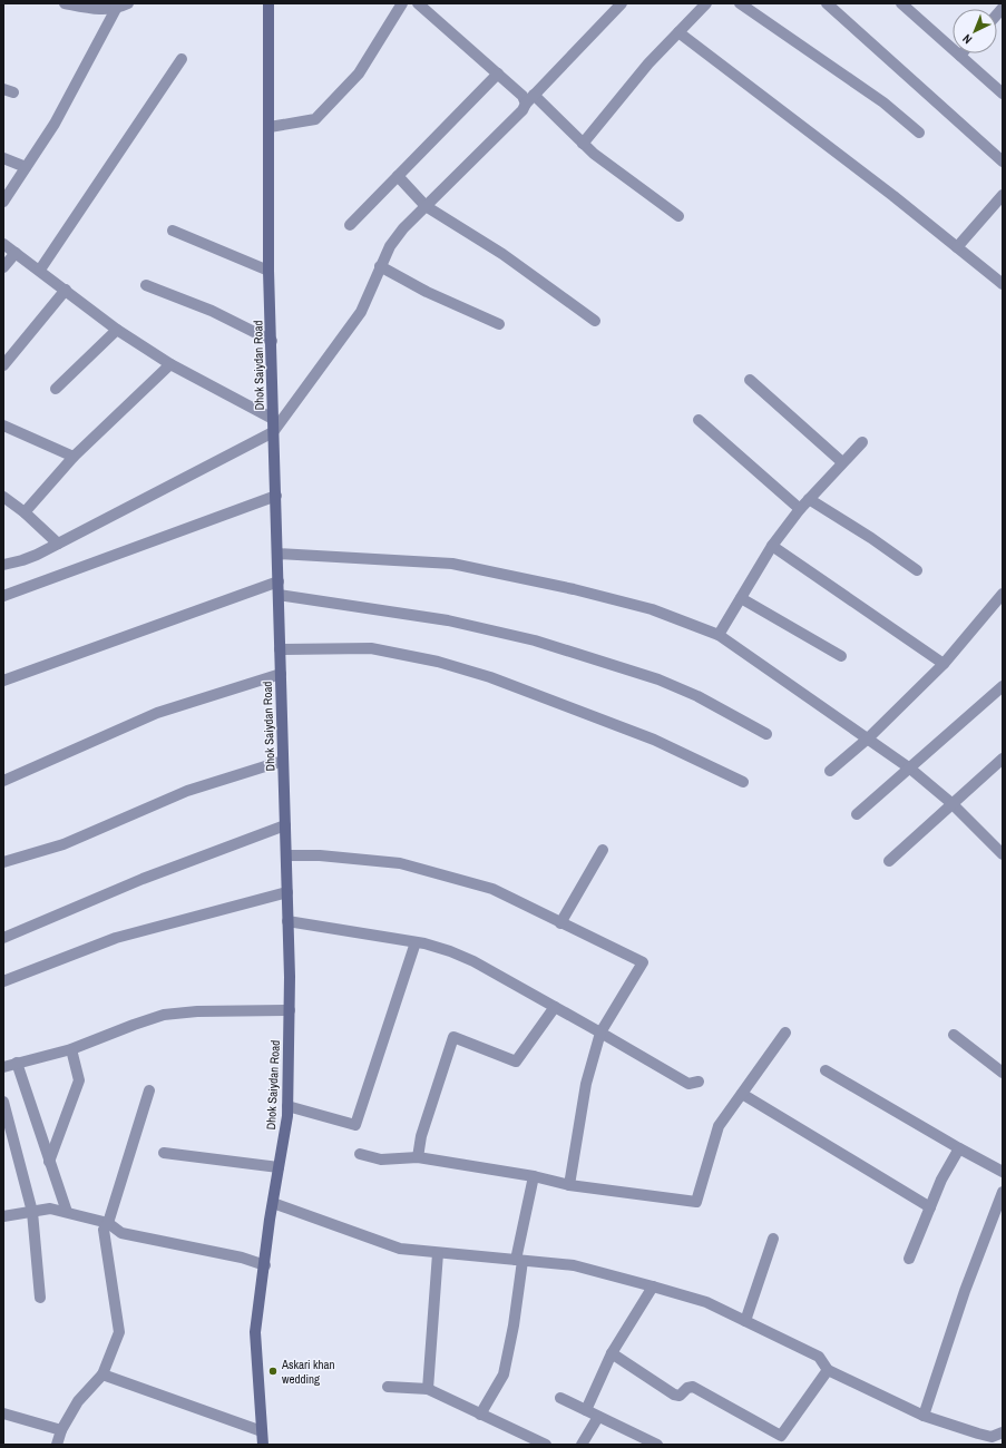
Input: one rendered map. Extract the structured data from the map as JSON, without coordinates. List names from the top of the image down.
{
  "streets": {
    "main road": ["Dhok Saiydan Road"]
  },
  "places": ["Askari khan wedding"],
  "north": "bottom left"
}
